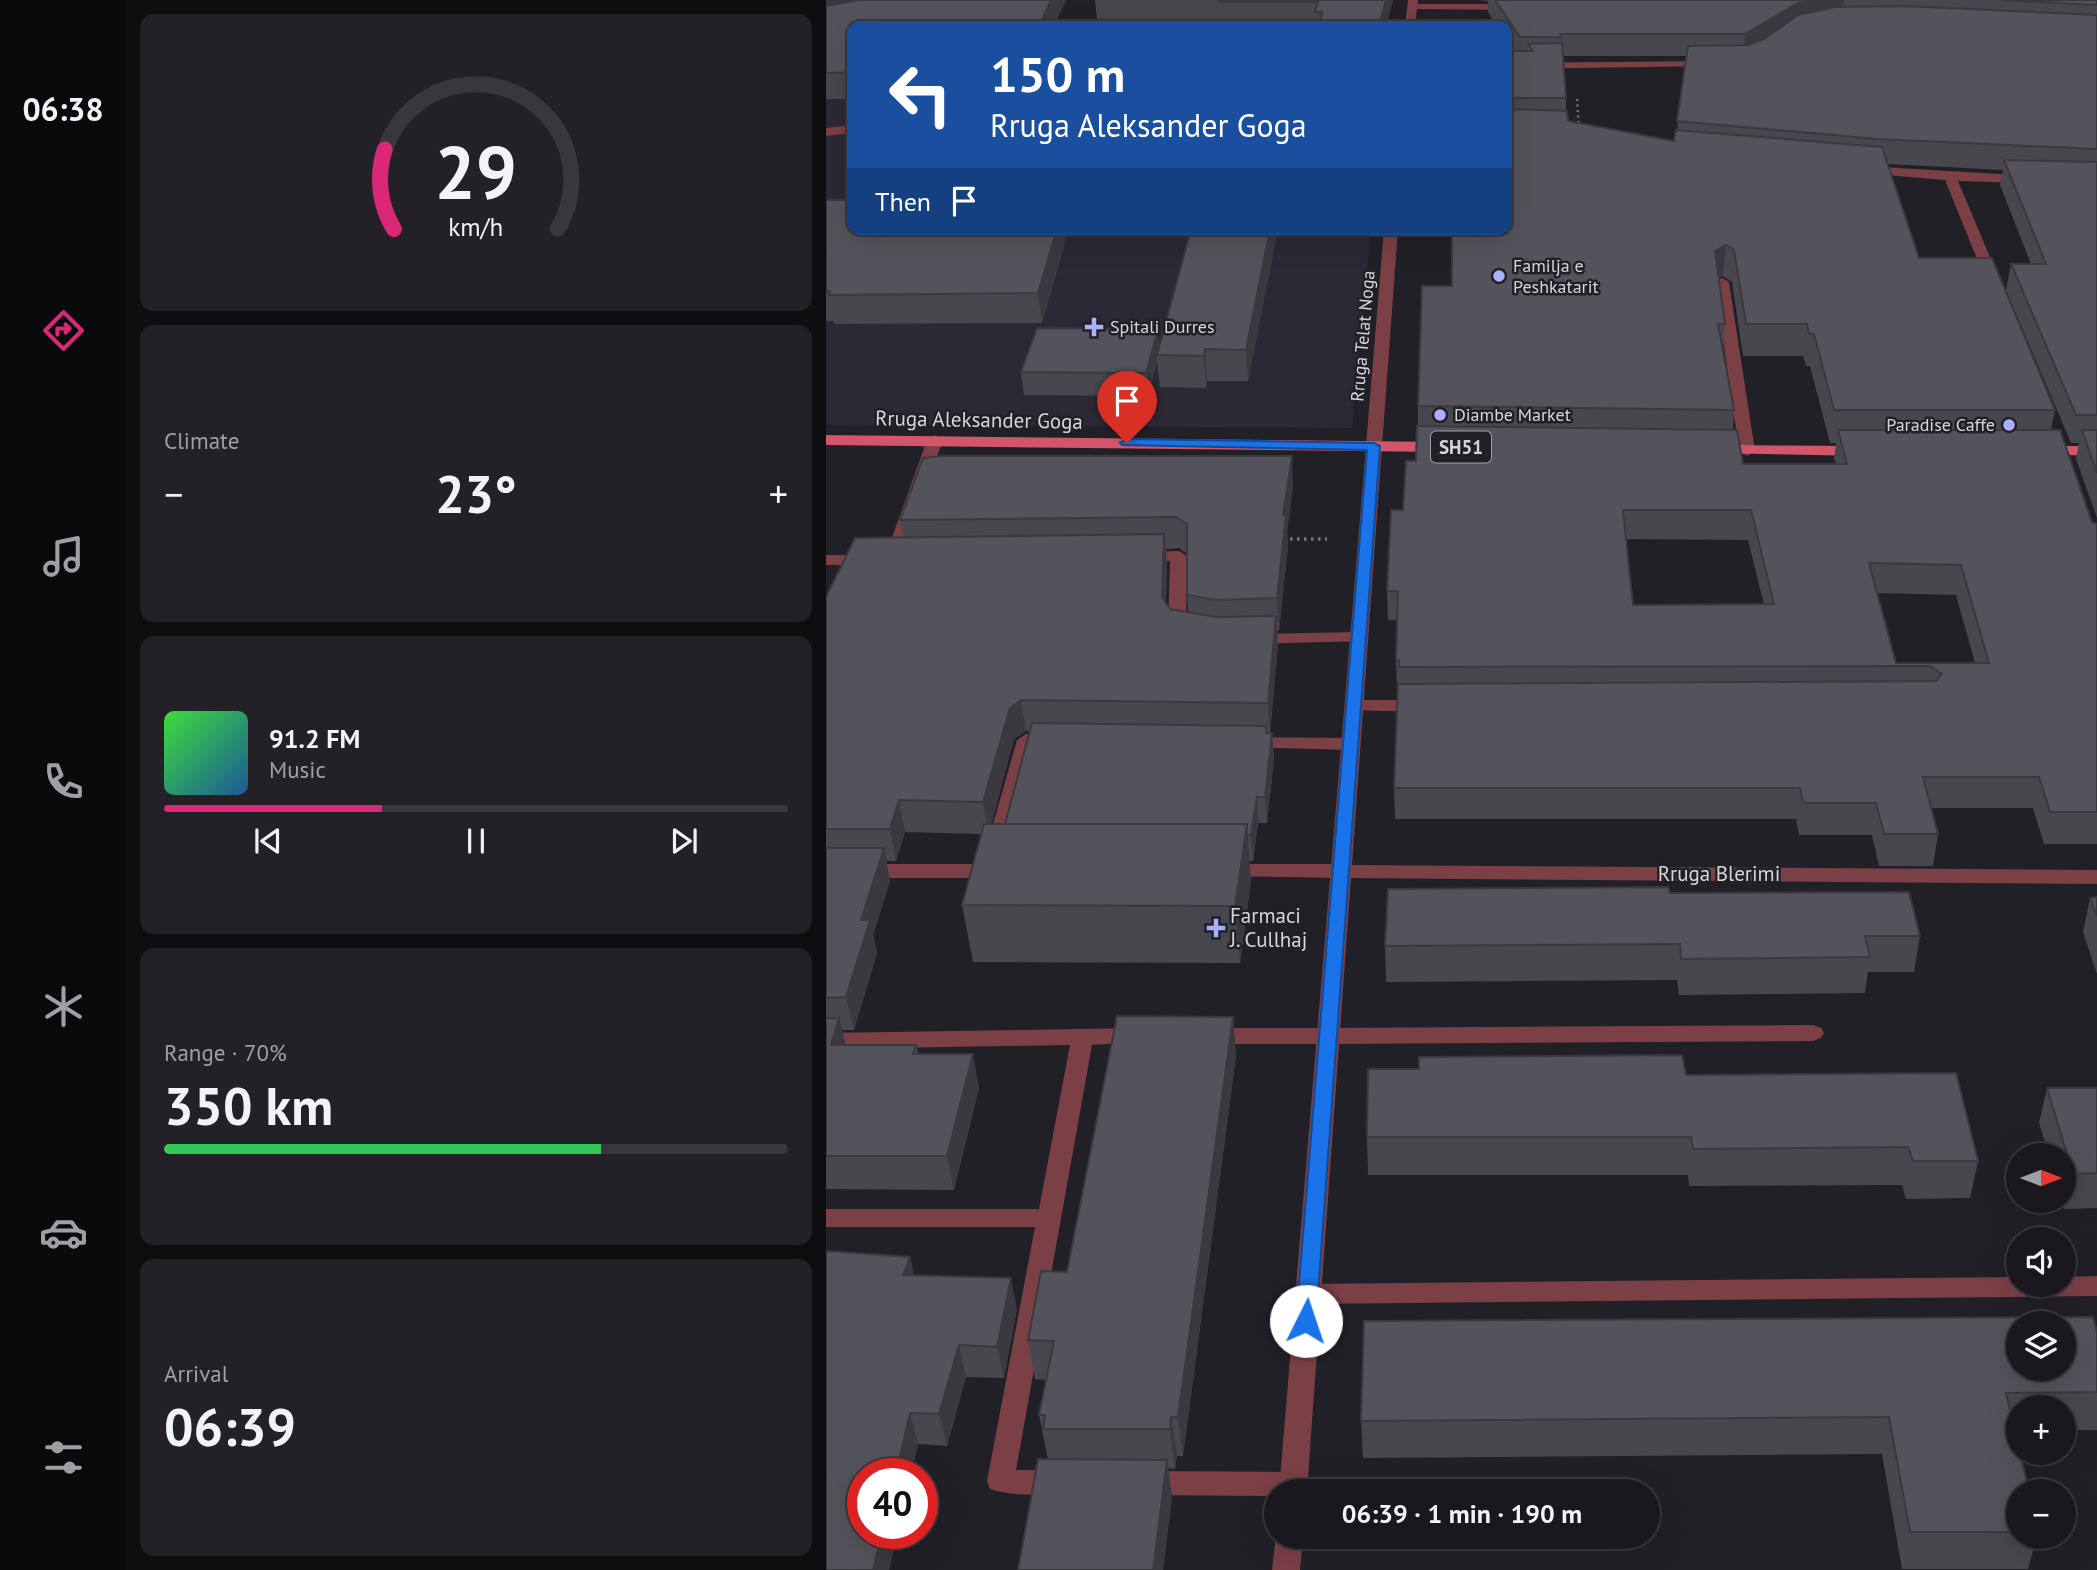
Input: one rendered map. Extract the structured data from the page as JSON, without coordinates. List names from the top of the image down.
{
  "streets": {
    "main road": ["Rruga Aleksander Goga", "SH51"],
    "street": ["Rruga Telat Noga", "Rruga Blerimi"]
  },
  "crossings": [
    ["Rruga Telat Noga", "Rruga Aleksander Goga"],
    ["Rruga Telat Noga", "Rruga Blerimi"]
  ],
  "places": {
    "other": ["Familja e Peshkatarit", "Diambe Market", "Paradise Caffe"],
    "health": ["Spitali Durres", "Farmaci J. Cullhaj"]
  },
  "north": "right",
  "page": {
    "tabs": "06:38",
    "turn": ["150 m", "Rruga Aleksander Goga"],
    "then": "Then",
    "tile": [
      "Climate",
      ["Range · 70%", "350 km"],
      ["Arrival", "06:39"]
    ],
    "heat": ["−", "23°", "+"],
    "song": ["91.2 FM", "Music"],
    "map_buttons": ["+", "−"],
    "limit": "40",
    "trip": "06:39 · 1 min · 190 m",
    "gauge": ["29", "km/h"]
  }
}
